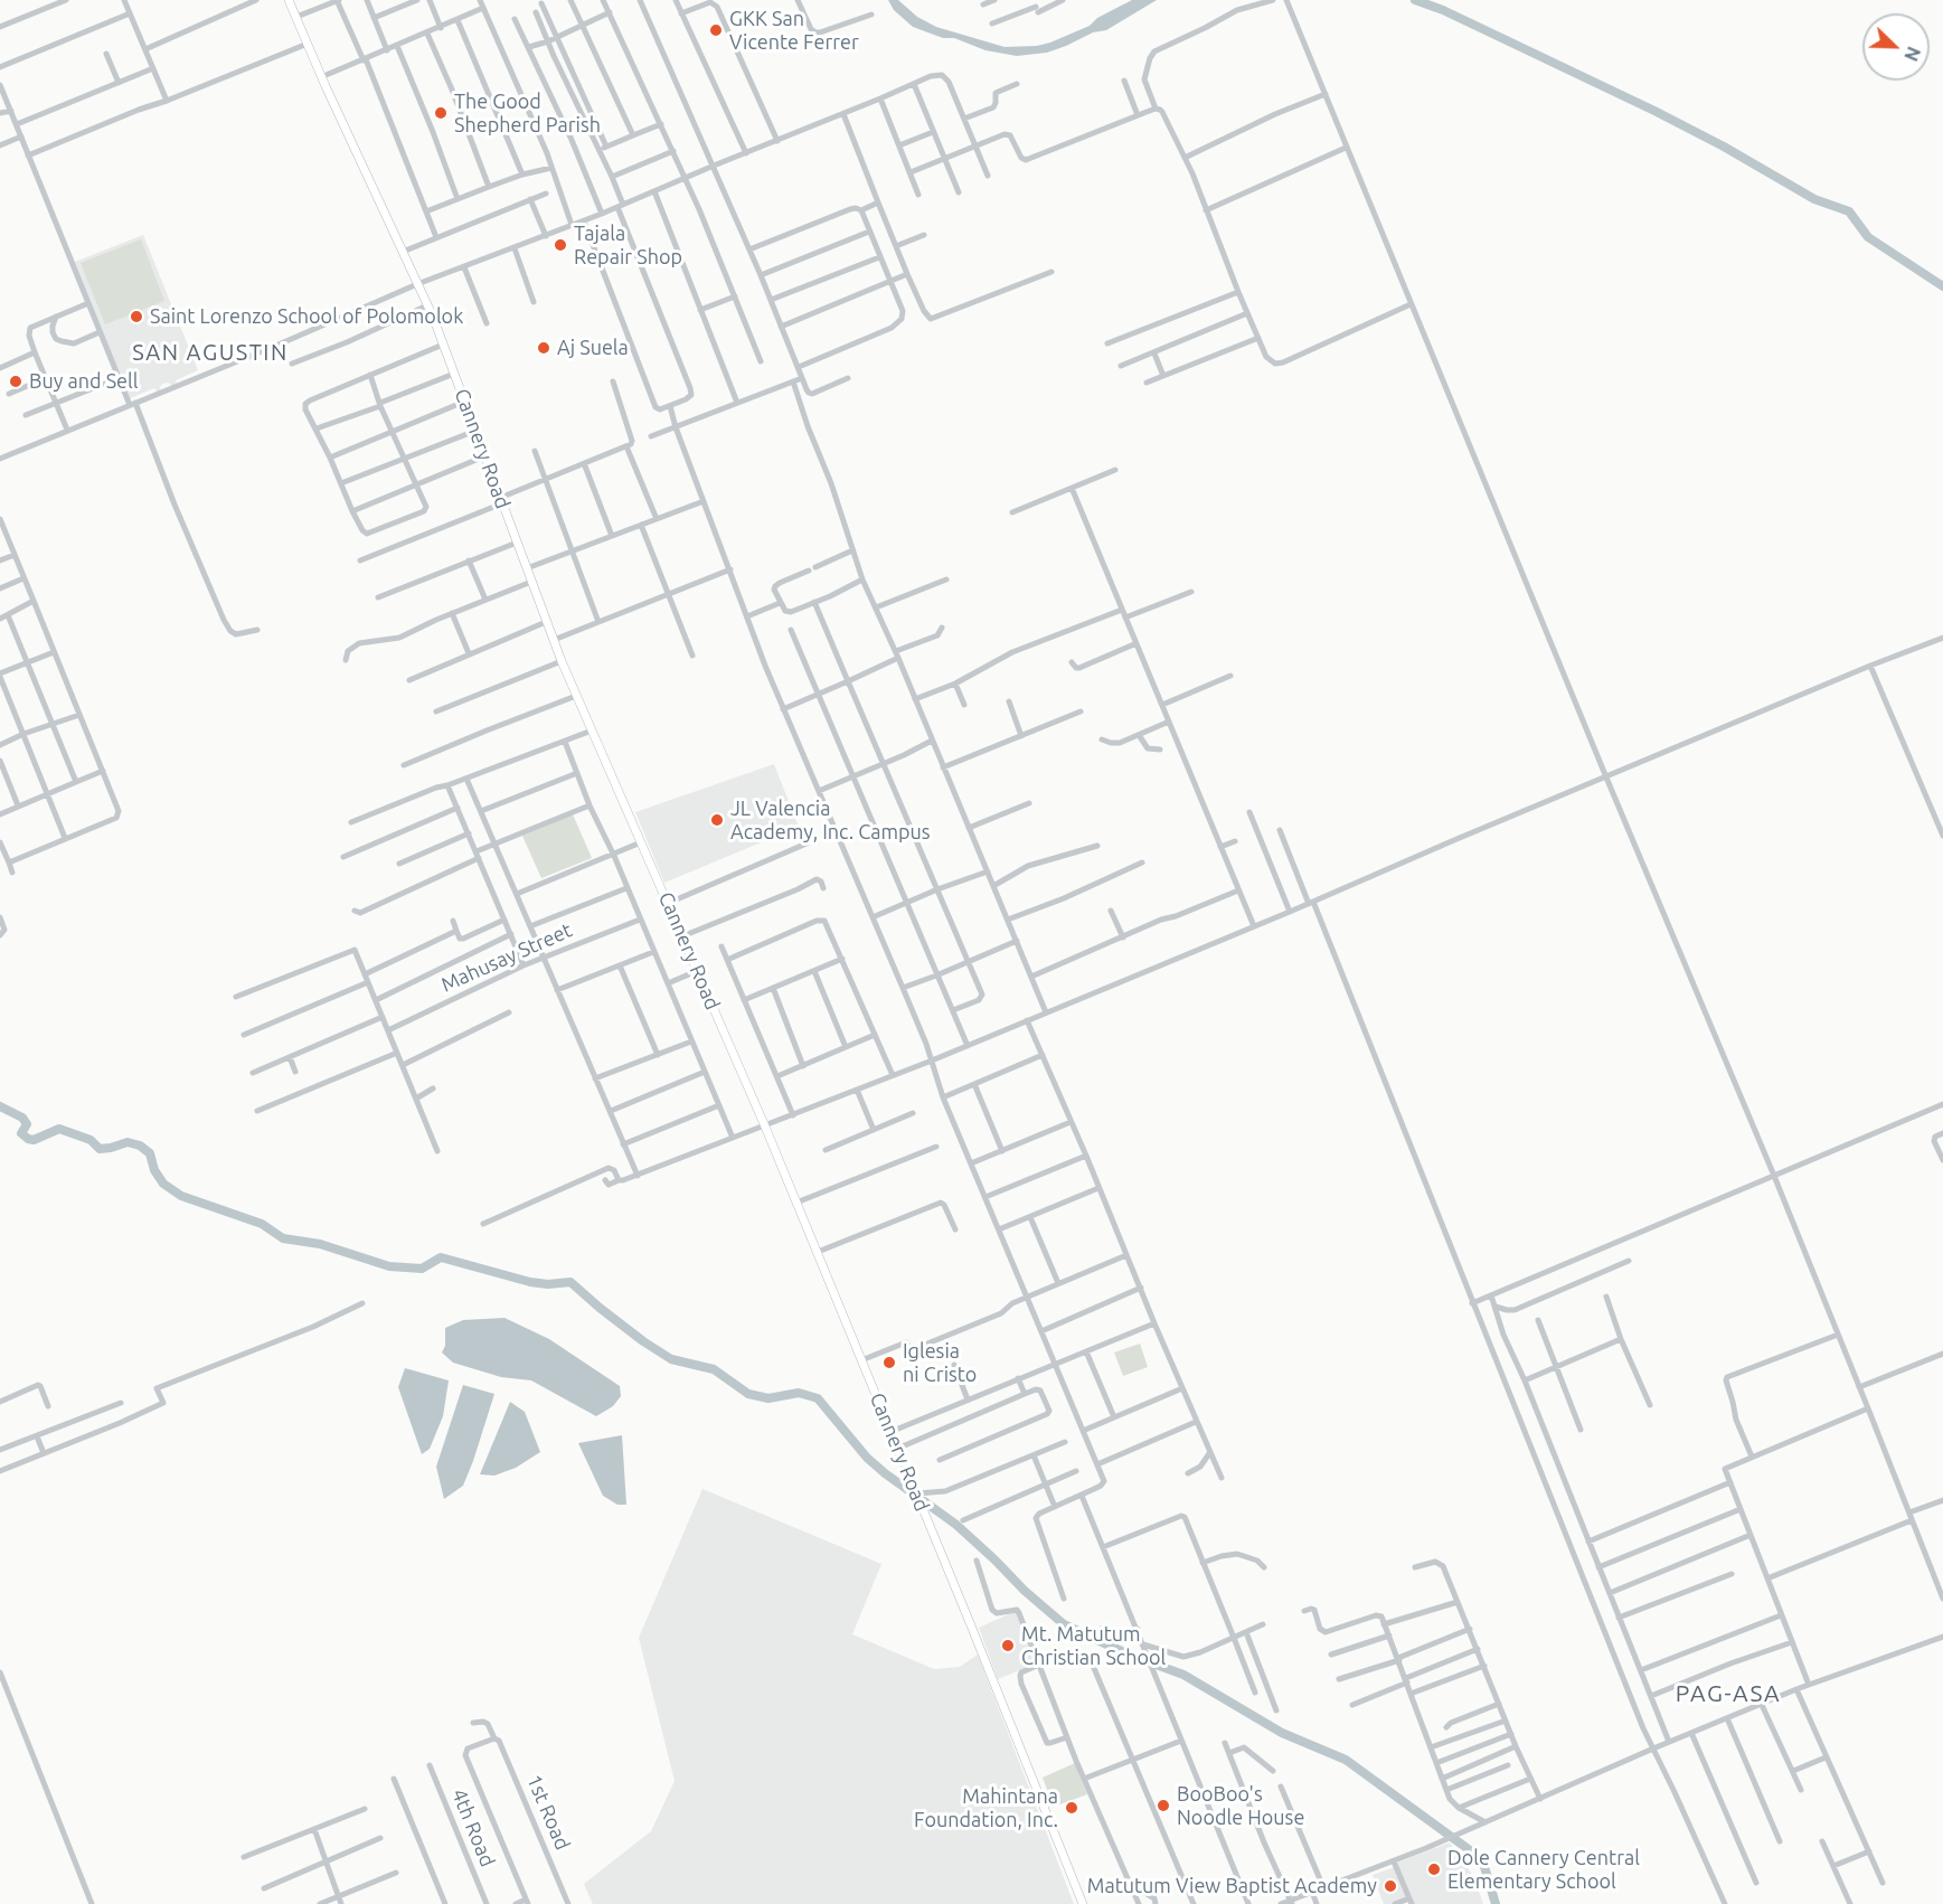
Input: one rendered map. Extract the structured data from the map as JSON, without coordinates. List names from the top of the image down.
{
  "streets": {
    "main road": ["Cannery Road"],
    "street": ["Mahusay Street", "1st Road", "4th Road"]
  },
  "districts": ["SAN AGUSTIN", "PAG-ASA"],
  "places": [
    "GKK San Vicente Ferrer",
    "The Good Shepherd Parish",
    "Tajala Repair Shop",
    "Saint Lorenzo School of Polomolok",
    "Aj Suela",
    "Buy and Sell",
    "JL Valencia Academy, Inc. Campus",
    "Iglesia ni Cristo",
    "Mt. Matutum Christian School",
    "BooBoo's Noodle House",
    "Mahintana Foundation, Inc.",
    "Dole Cannery Central Elementary School",
    "Matutum View Baptist Academy"
  ],
  "north": "bottom right"
}
